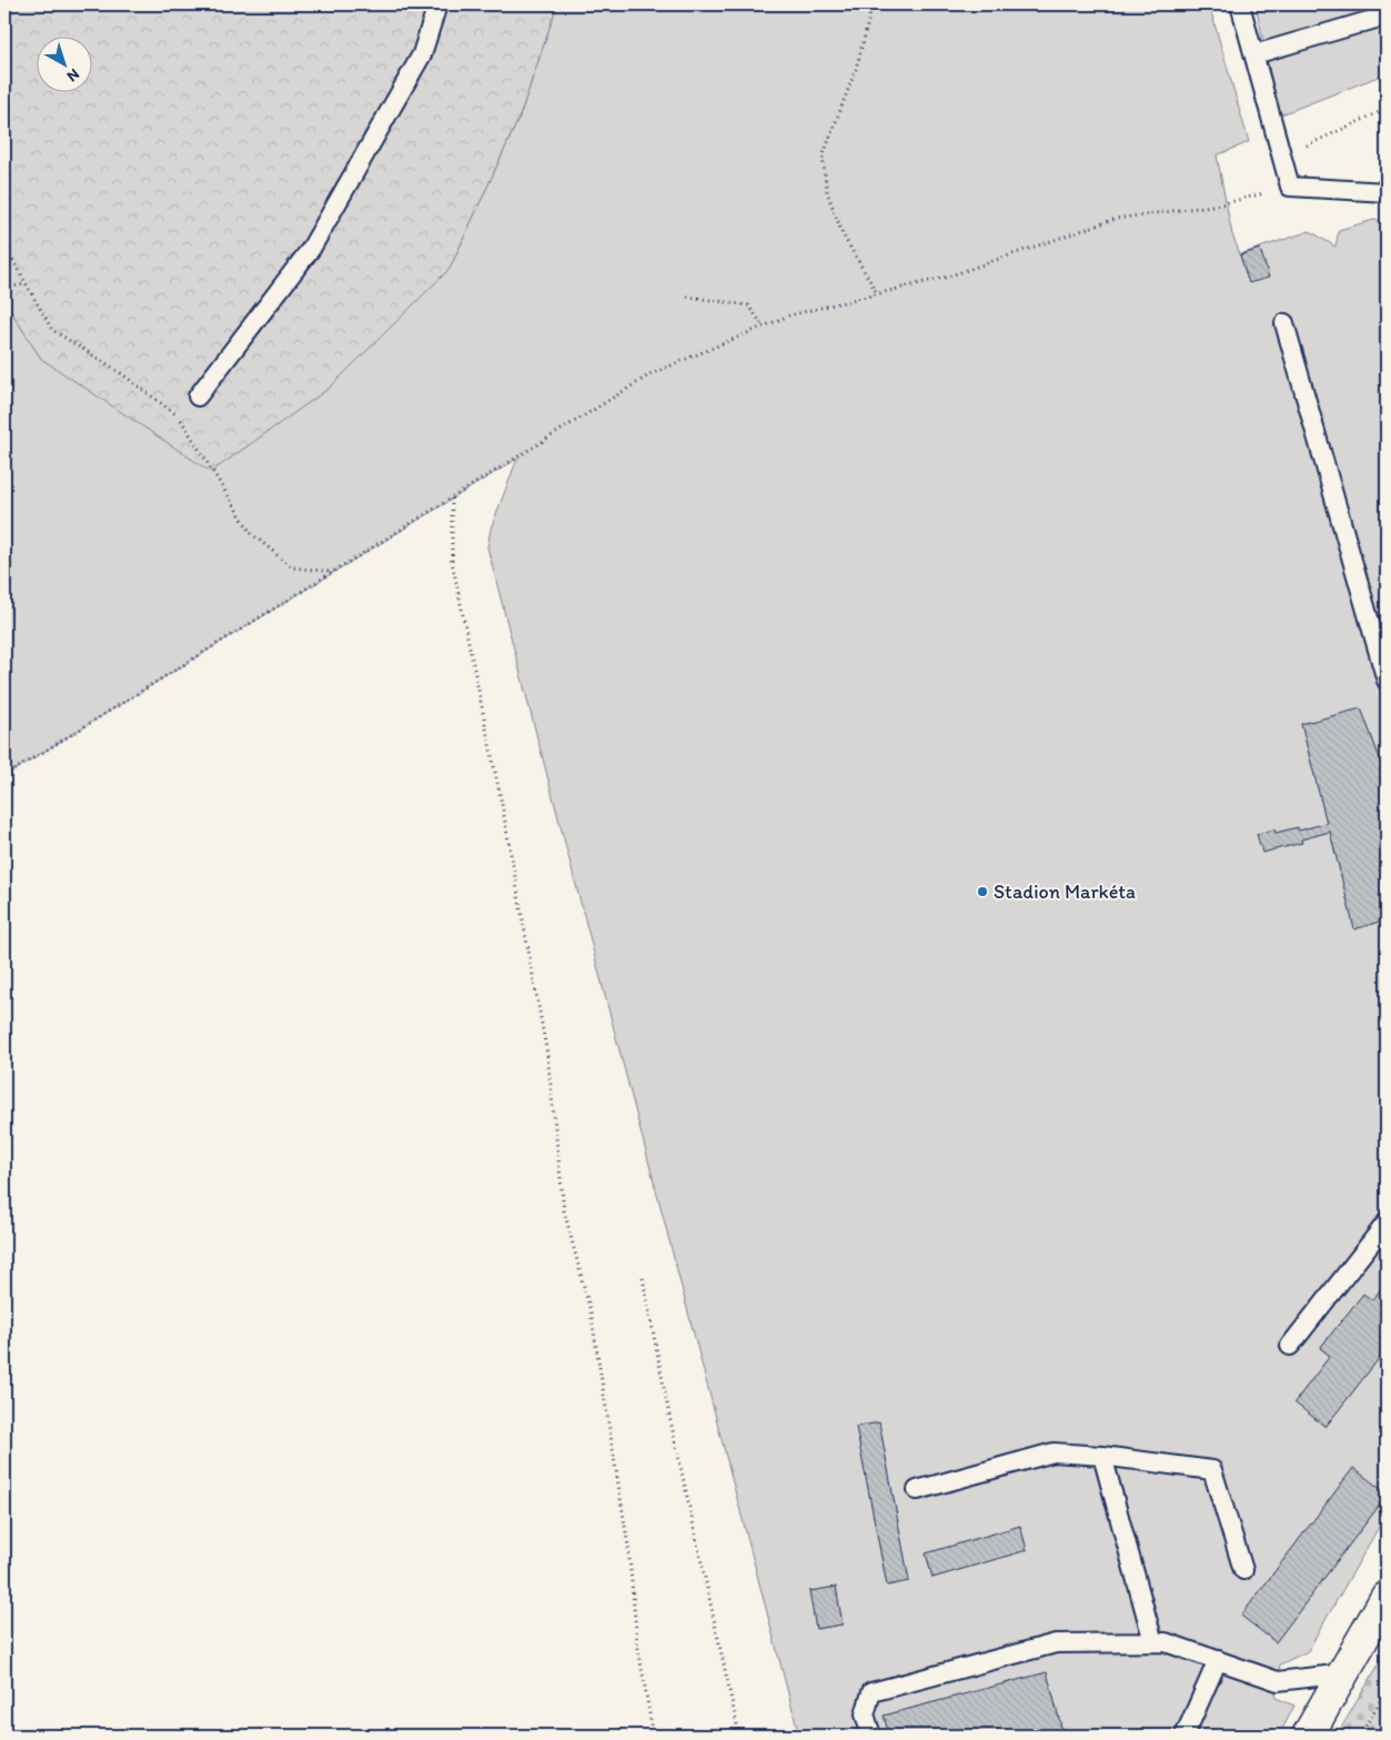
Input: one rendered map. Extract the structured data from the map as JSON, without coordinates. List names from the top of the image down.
{
  "places": ["Stadion Markéta"],
  "north": "bottom right"
}
